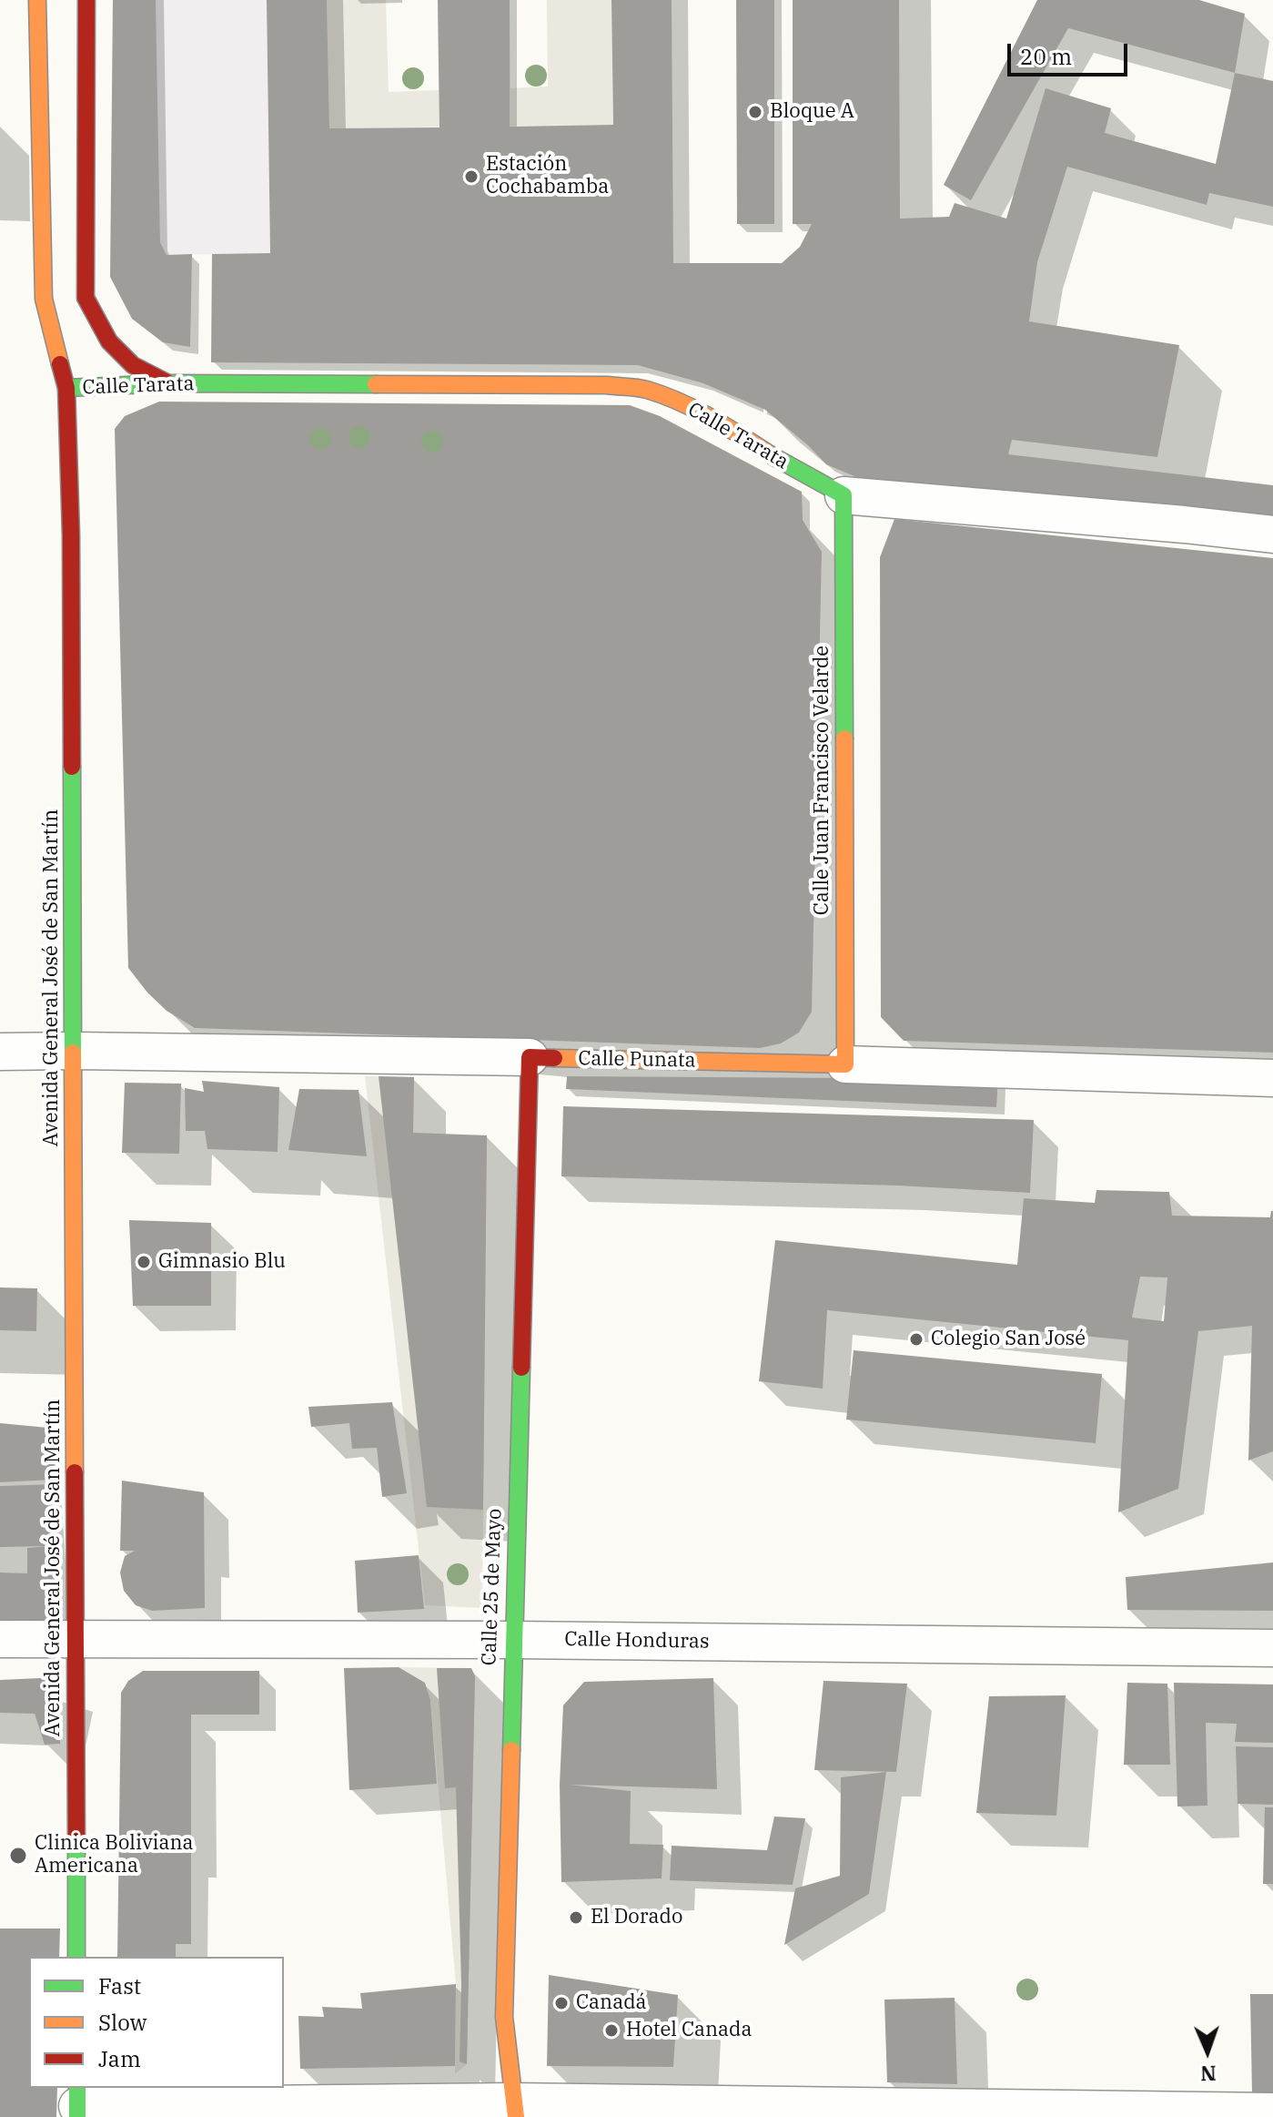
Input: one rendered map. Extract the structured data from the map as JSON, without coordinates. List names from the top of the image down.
{
  "streets": {
    "main road": [
      "Calle Tarata",
      "Calle Juan Francisco Velarde",
      "Avenida General José de San Martín",
      "Calle Punata",
      "Calle 25 de Mayo"
    ],
    "street": ["Calle Honduras"]
  },
  "crossings": [
    ["Calle Tarata", "Calle Juan Francisco Velarde"],
    ["Calle Tarata", "Avenida General José de San Martín"],
    ["Calle Juan Francisco Velarde", "Calle Punata"],
    ["Avenida General José de San Martín", "Calle Punata"],
    ["Avenida General José de San Martín", "Calle Honduras"],
    ["Calle Punata", "Calle 25 de Mayo"],
    ["Calle 25 de Mayo", "Calle Honduras"]
  ],
  "places": [
    "Bloque A",
    "Estación Cochabamba",
    "Gimnasio Blu",
    "Colegio San José",
    "Clinica Boliviana Americana",
    "El Dorado",
    "Canadá",
    "Hotel Canada"
  ],
  "legend": ["Fast", "Slow", "Jam"],
  "scale_bar": "20 m",
  "north": "bottom"
}
